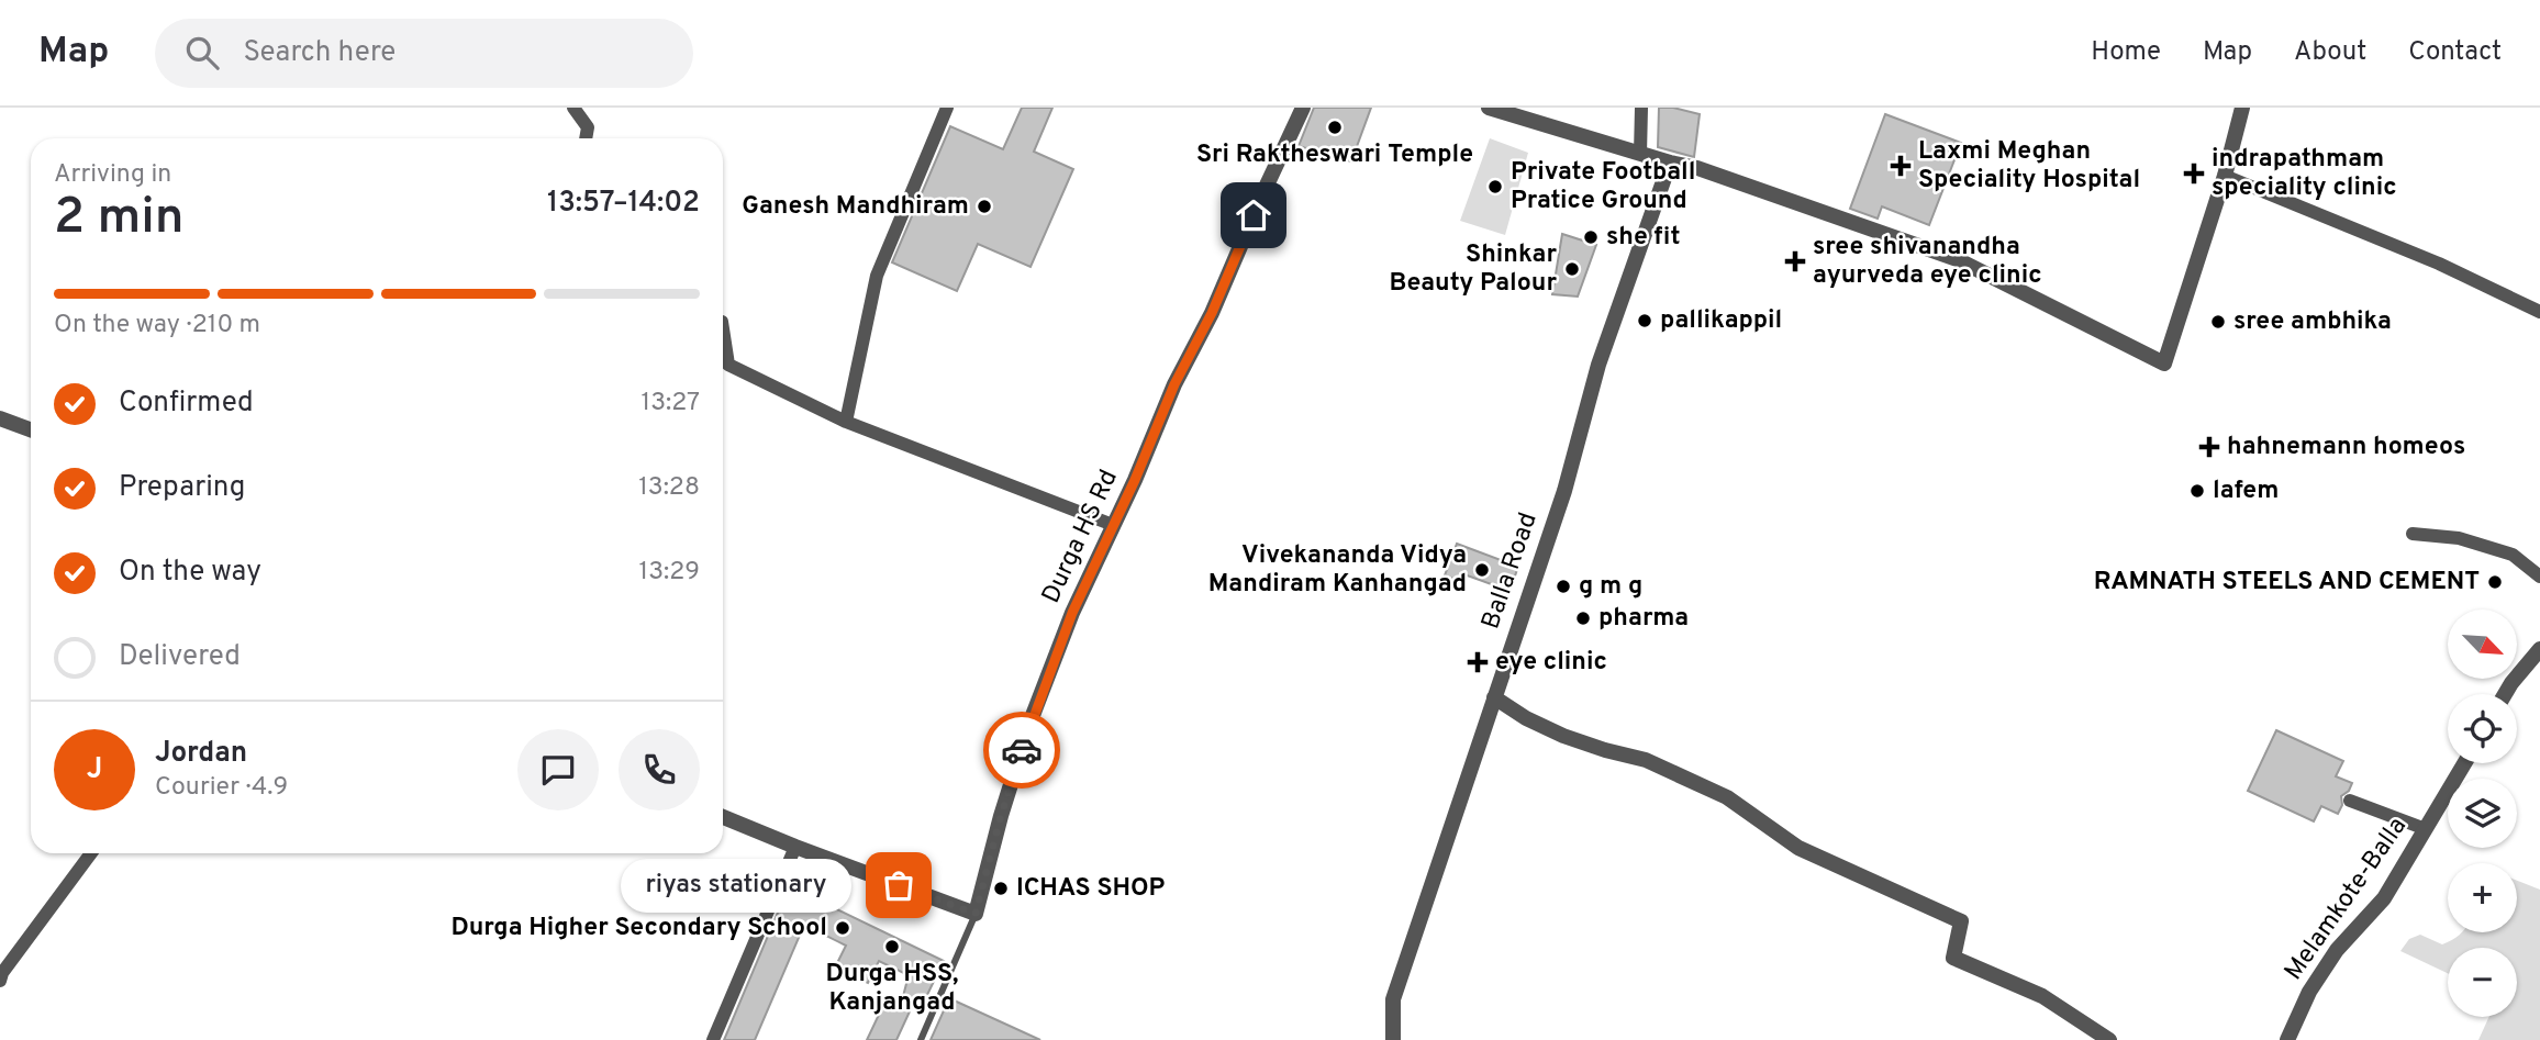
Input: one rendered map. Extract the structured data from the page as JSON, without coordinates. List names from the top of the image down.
{
  "streets": {
    "street": ["Durga HS Rd", "Balla Road", "Melamkote-Balla"]
  },
  "places": {
    "other": [
      "Sri Raktheswari Temple",
      "Private Football Pratice Ground",
      "Ganesh Mandhiram",
      "she fit",
      "Shinkar Beauty Palour",
      "pallikappil",
      "sree ambhika",
      "lafem",
      "Vivekananda Vidya Mandiram Kanhangad",
      "RAMNATH STEELS AND CEMENT",
      "g m g",
      "pharma",
      "riyas stationary",
      "ICHAS SHOP",
      "Durga Higher Secondary School",
      "Durga HSS, Kanjangad"
    ],
    "health": [
      "Laxmi Meghan Speciality Hospital",
      "indrapathmam speciality clinic",
      "sree shivanandha ayurveda eye clinic",
      "hahnemann homeos",
      "eye clinic"
    ]
  },
  "north": "bottom right",
  "page": {
    "header": "Map",
    "search": "Search here",
    "nav": [
      "Home",
      "Map",
      "About",
      "Contact"
    ],
    "heading": ["2 min", "Arriving in", "13:57–14:02"],
    "panel": ["Jordan", "Courier · 4.9"],
    "bar": "On the way · 210 m",
    "list": [
      ["Confirmed", "13:27"],
      ["Preparing", "13:28"],
      ["On the way", "13:29"],
      "Delivered"
    ],
    "map_buttons": ["+", "−"],
    "round": "J",
    "bubble": "riyas stationary"
  }
}
